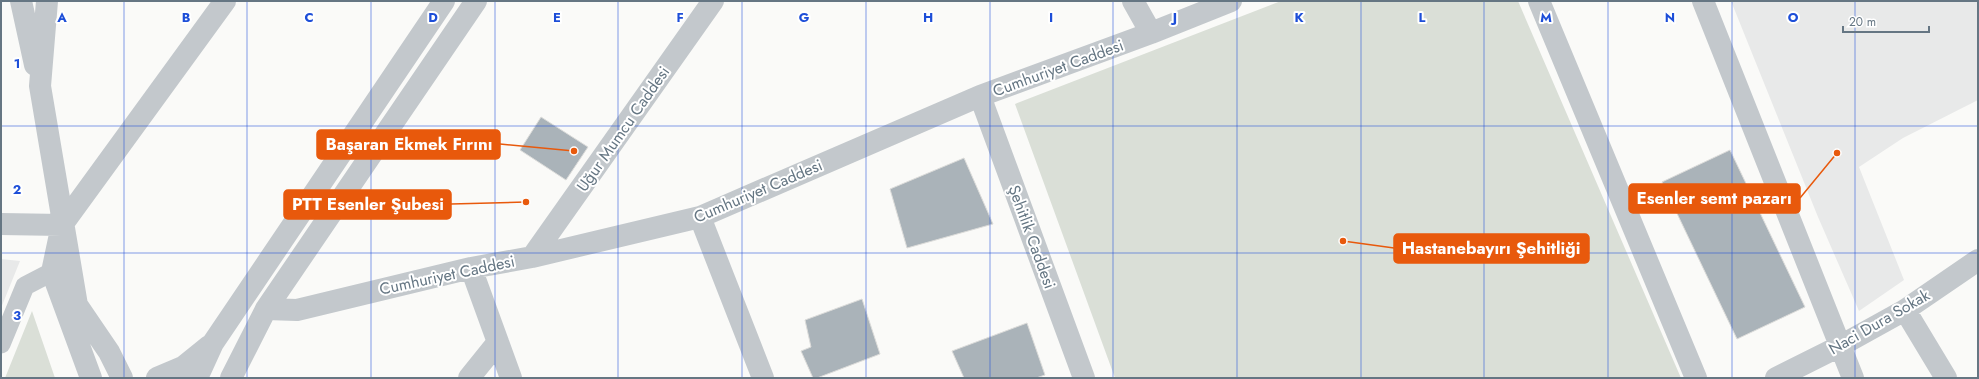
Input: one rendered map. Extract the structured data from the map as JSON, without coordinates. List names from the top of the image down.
{
  "streets": {
    "street": [
      "Cumhuriyet Caddesi",
      "Uğur Mumcu Caddesi",
      "Şehitlik Caddesi",
      "Naci Dura Sokak"
    ]
  },
  "crossings": [
    ["Cumhuriyet Caddesi", "Uğur Mumcu Caddesi"],
    ["Cumhuriyet Caddesi", "Şehitlik Caddesi"]
  ],
  "places": [
    "Başaran Ekmek Fırını",
    "Esenler semt pazarı",
    "PTT Esenler Şubesi",
    "Hastanebayırı Şehitliği"
  ],
  "scale_bar": "20 m",
  "grid": {
    "columns": [
      "A",
      "B",
      "C",
      "D",
      "E",
      "F",
      "G",
      "H",
      "I",
      "J",
      "K",
      "L",
      "M",
      "N",
      "O"
    ],
    "rows": ["1", "2", "3"]
  }
}
